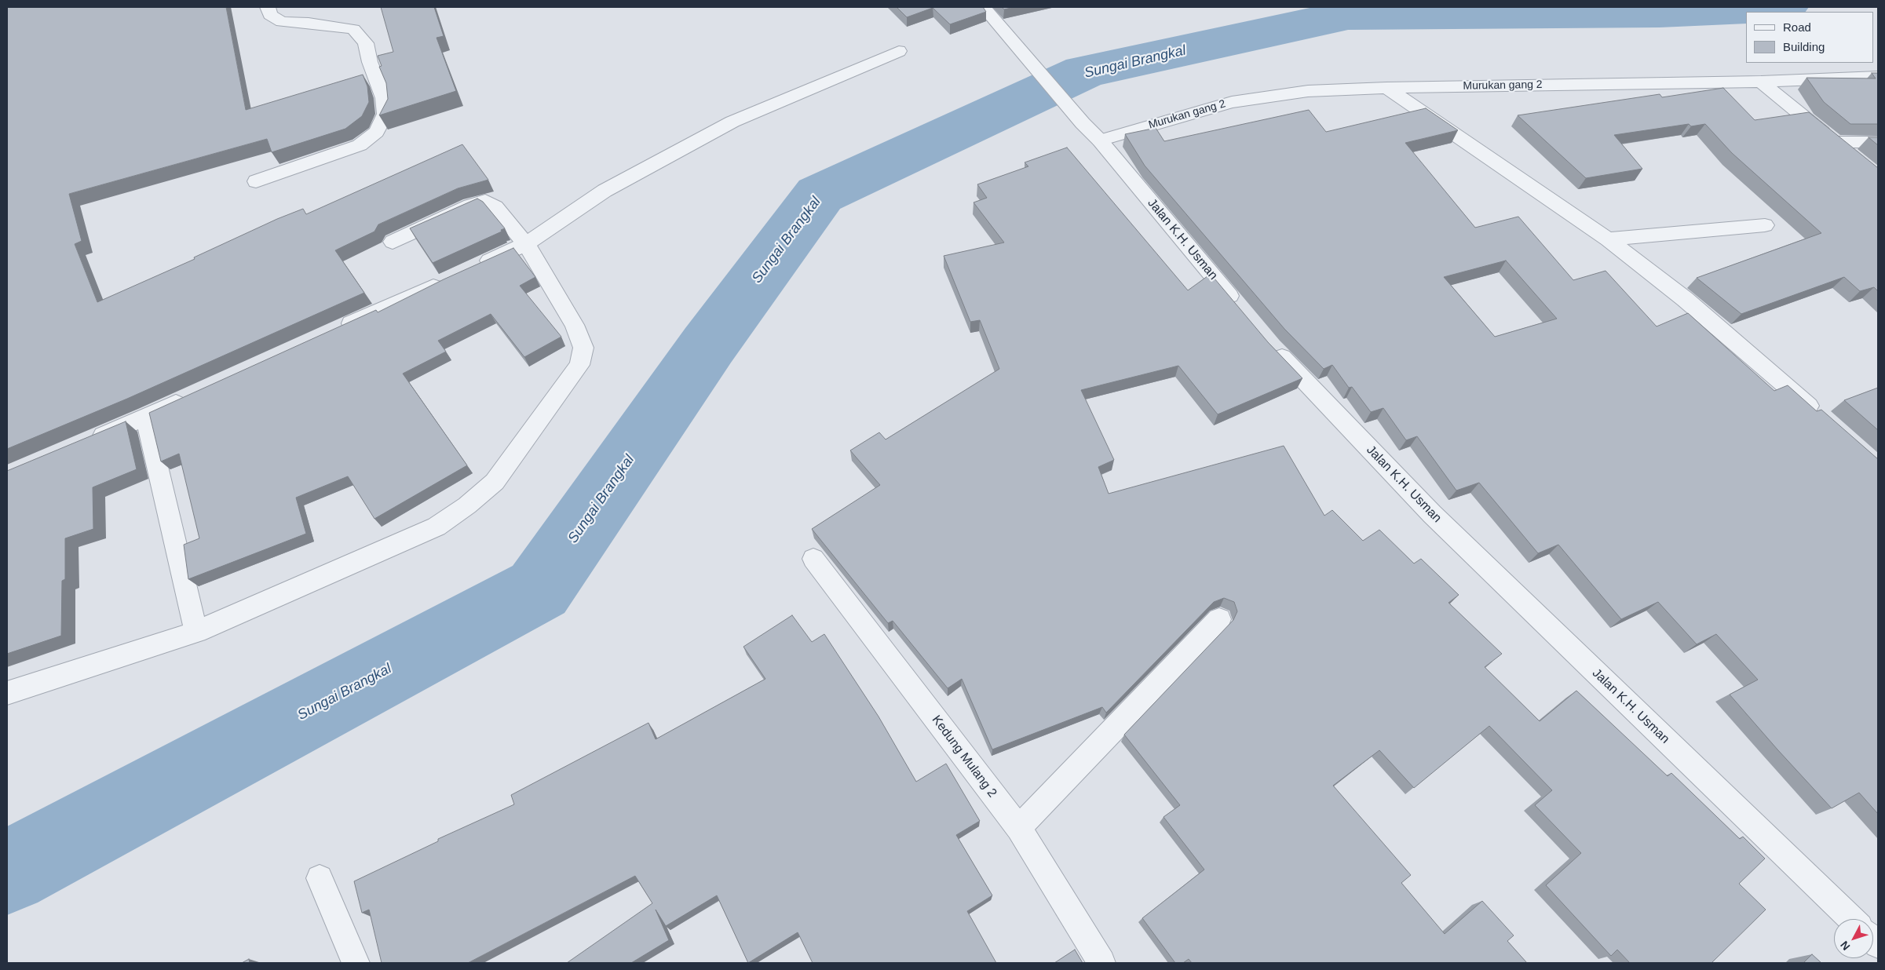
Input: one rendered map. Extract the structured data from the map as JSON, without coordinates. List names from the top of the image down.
{
  "streets": {
    "street": ["Murukan gang 2", "Jalan K.H. Usman", "Kedung Mulang 2"]
  },
  "crossings": [
    ["Murukan gang 2", "Jalan K.H. Usman"]
  ],
  "water": ["Sungai Brangkal"],
  "legend": ["Road", "Building"],
  "north": "bottom left"
}
